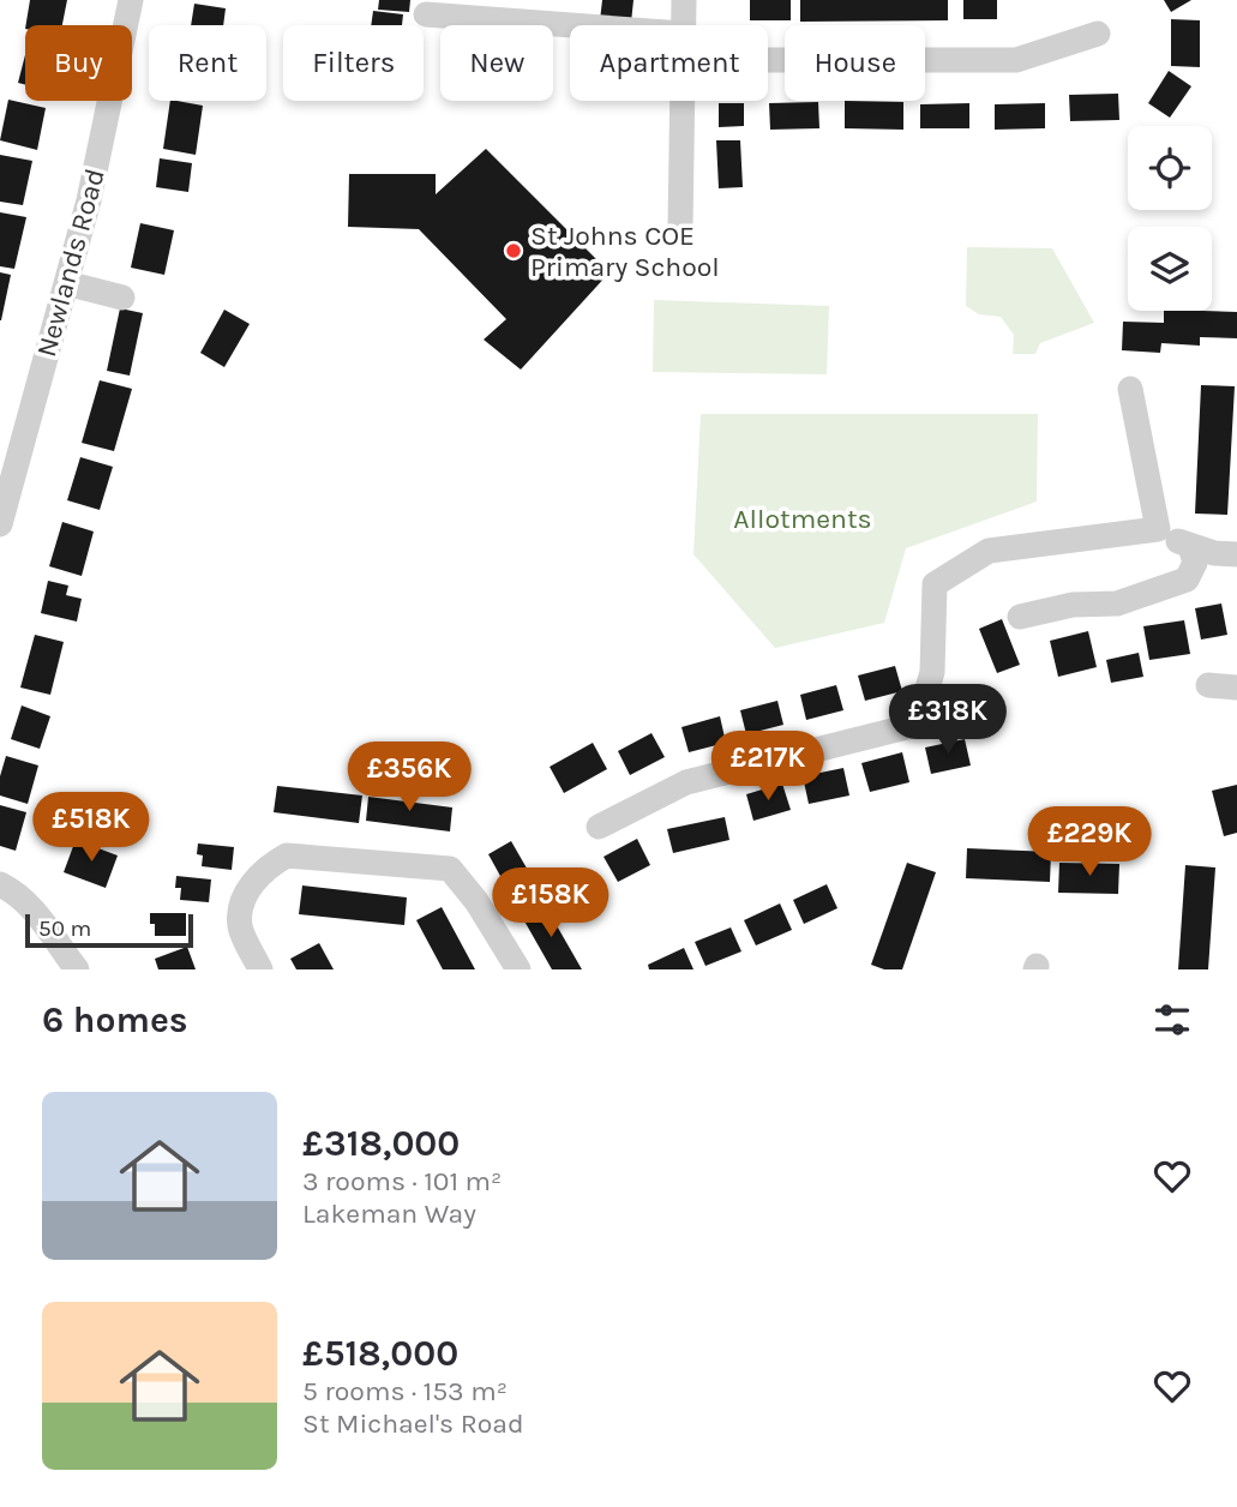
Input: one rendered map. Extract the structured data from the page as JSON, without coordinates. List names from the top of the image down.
{
  "streets": {
    "street": ["Newlands Road"]
  },
  "parks": ["Allotments"],
  "places": ["St Johns COE Primary School"],
  "scale_bar": "50 m",
  "page": {
    "chip": [
      "Buy",
      "Rent",
      "Filters",
      "New",
      "Apartment",
      "House"
    ],
    "price": [
      "£318K",
      "£217K",
      "£356K",
      "£518K",
      "£229K",
      "£158K"
    ],
    "scale": "50 m",
    "heading": "6 homes",
    "list": [
      {
        "name": "£318,000",
        "note": "3 rooms · 101 m² · Lakeman Way"
      },
      {
        "name": "£518,000",
        "note": "5 rooms · 153 m² · St Michael's Road"
      }
    ]
  }
}
